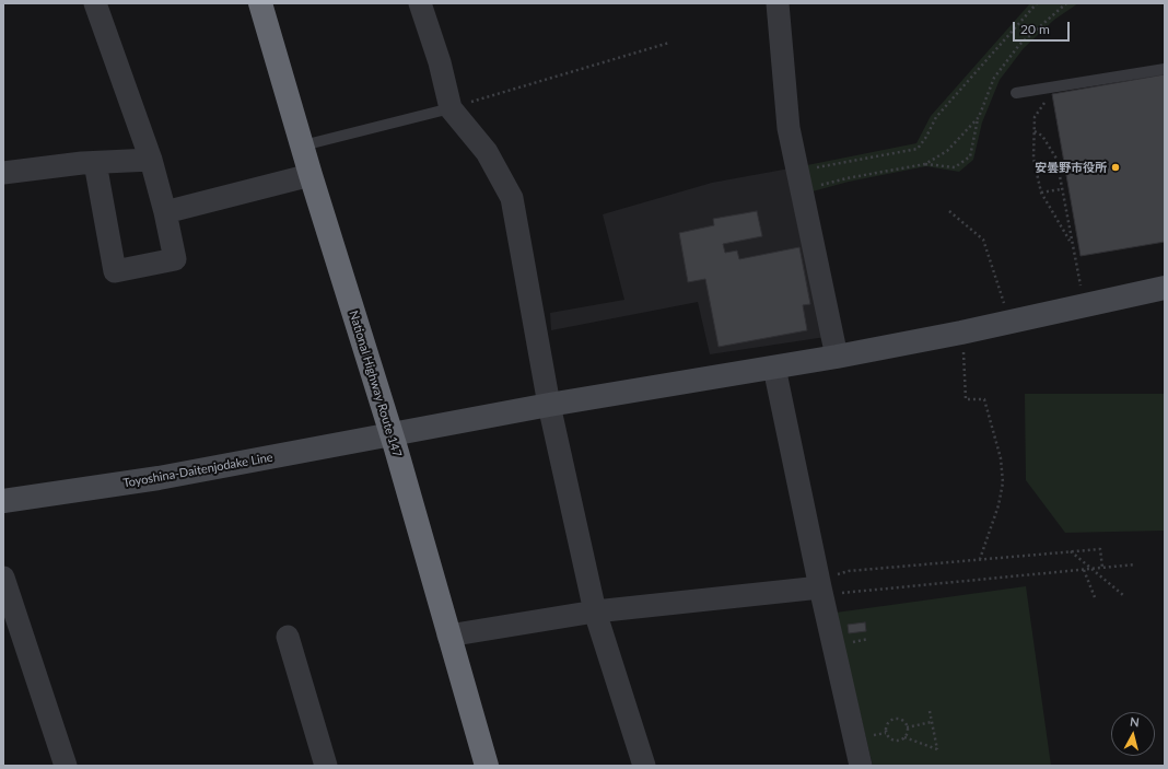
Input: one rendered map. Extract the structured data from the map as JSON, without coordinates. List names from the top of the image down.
{
  "streets": {
    "highway": ["National Highway Route 147"],
    "street": ["Toyoshina-Daitenjodake Line"]
  },
  "crossings": [
    ["National Highway Route 147", "Toyoshina-Daitenjodake Line"]
  ],
  "places": ["安曇野市役所"],
  "scale_bar": "20 m",
  "north": "top"
}
